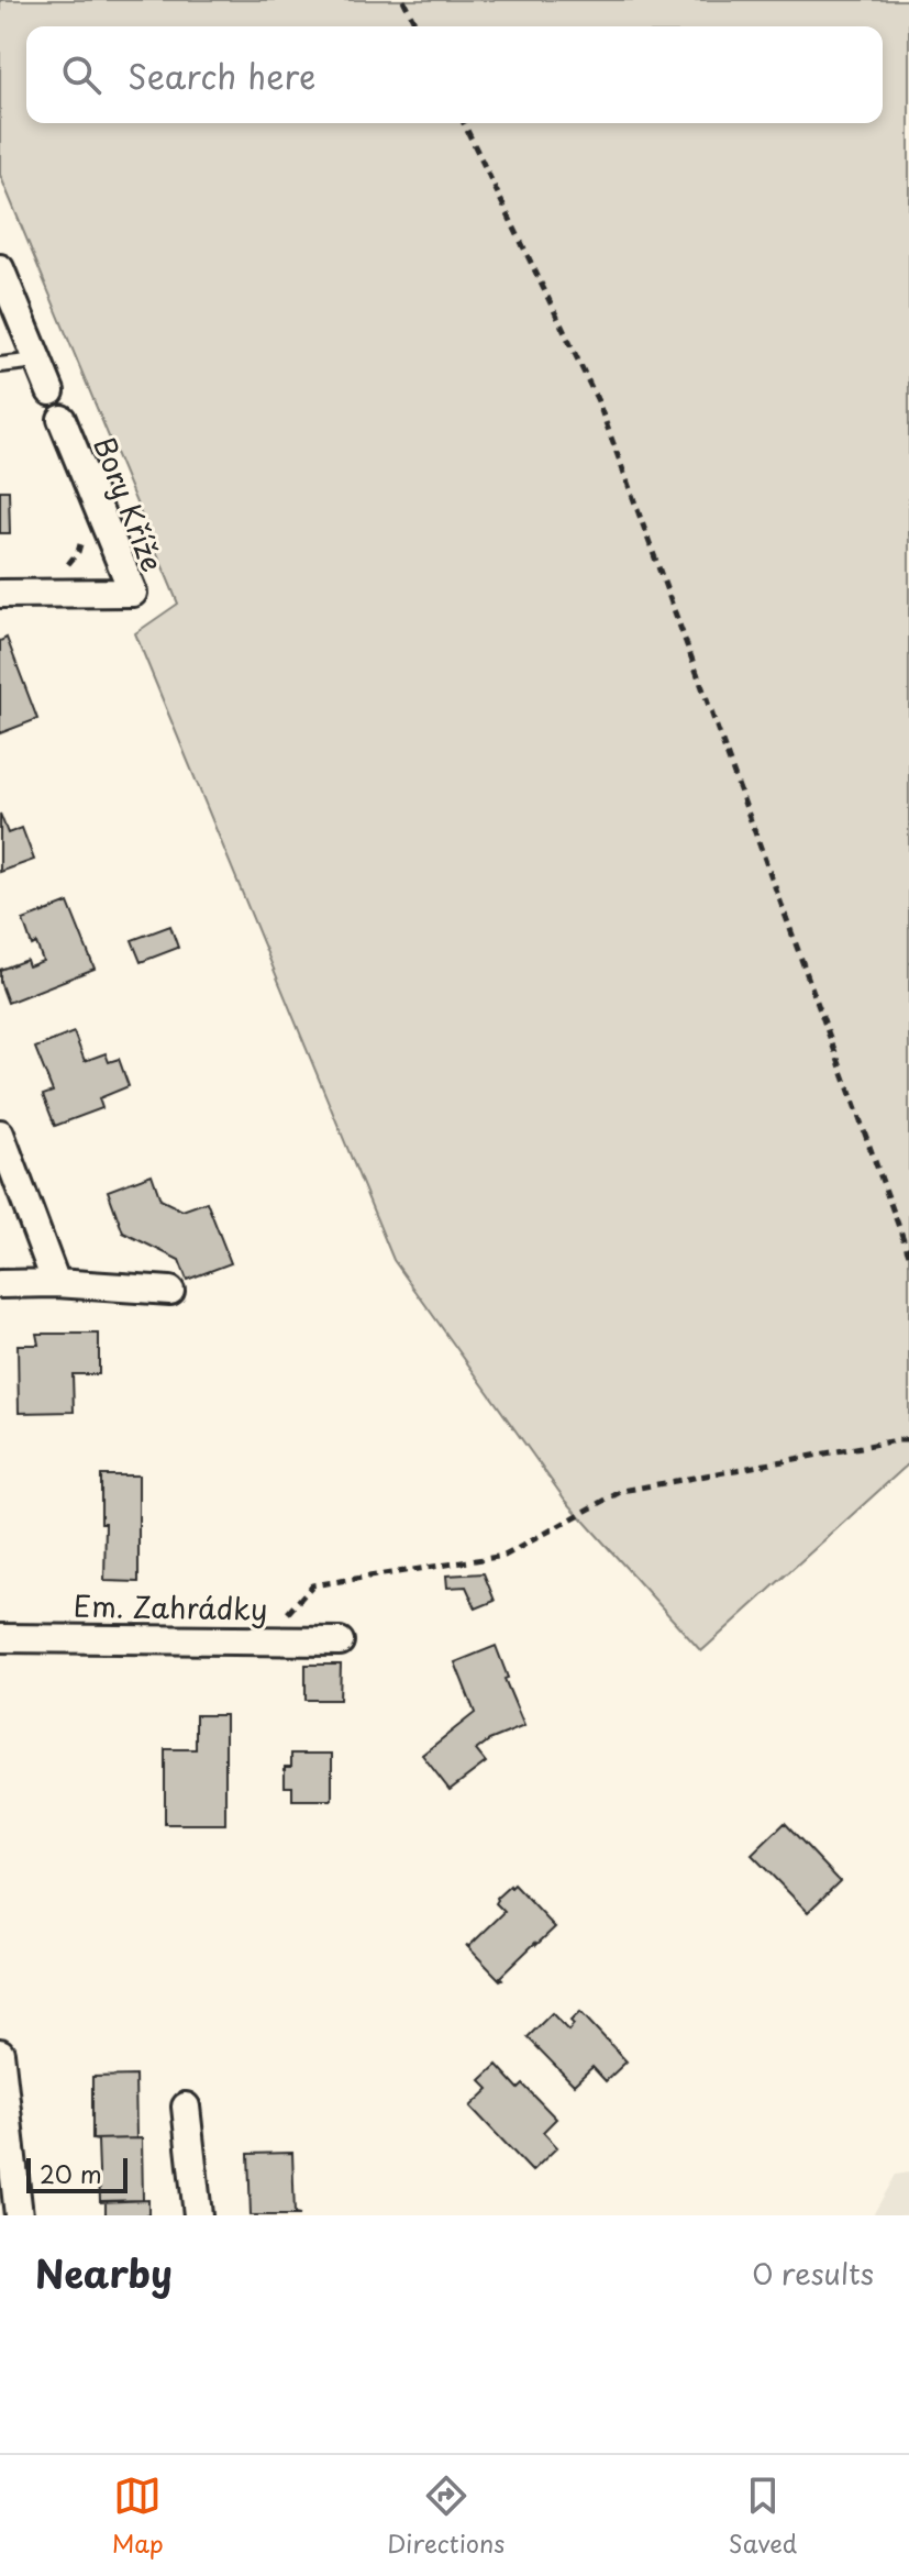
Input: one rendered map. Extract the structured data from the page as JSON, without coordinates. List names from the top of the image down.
{
  "streets": {
    "street": ["Bory Kříže", "Em. Zahrádky"]
  },
  "scale_bar": "20 m",
  "page": {
    "search": "Search here",
    "scale": "20 m",
    "heading": ["Nearby", "0 results"],
    "nav": ["Map", "Directions", "Saved"]
  }
}
